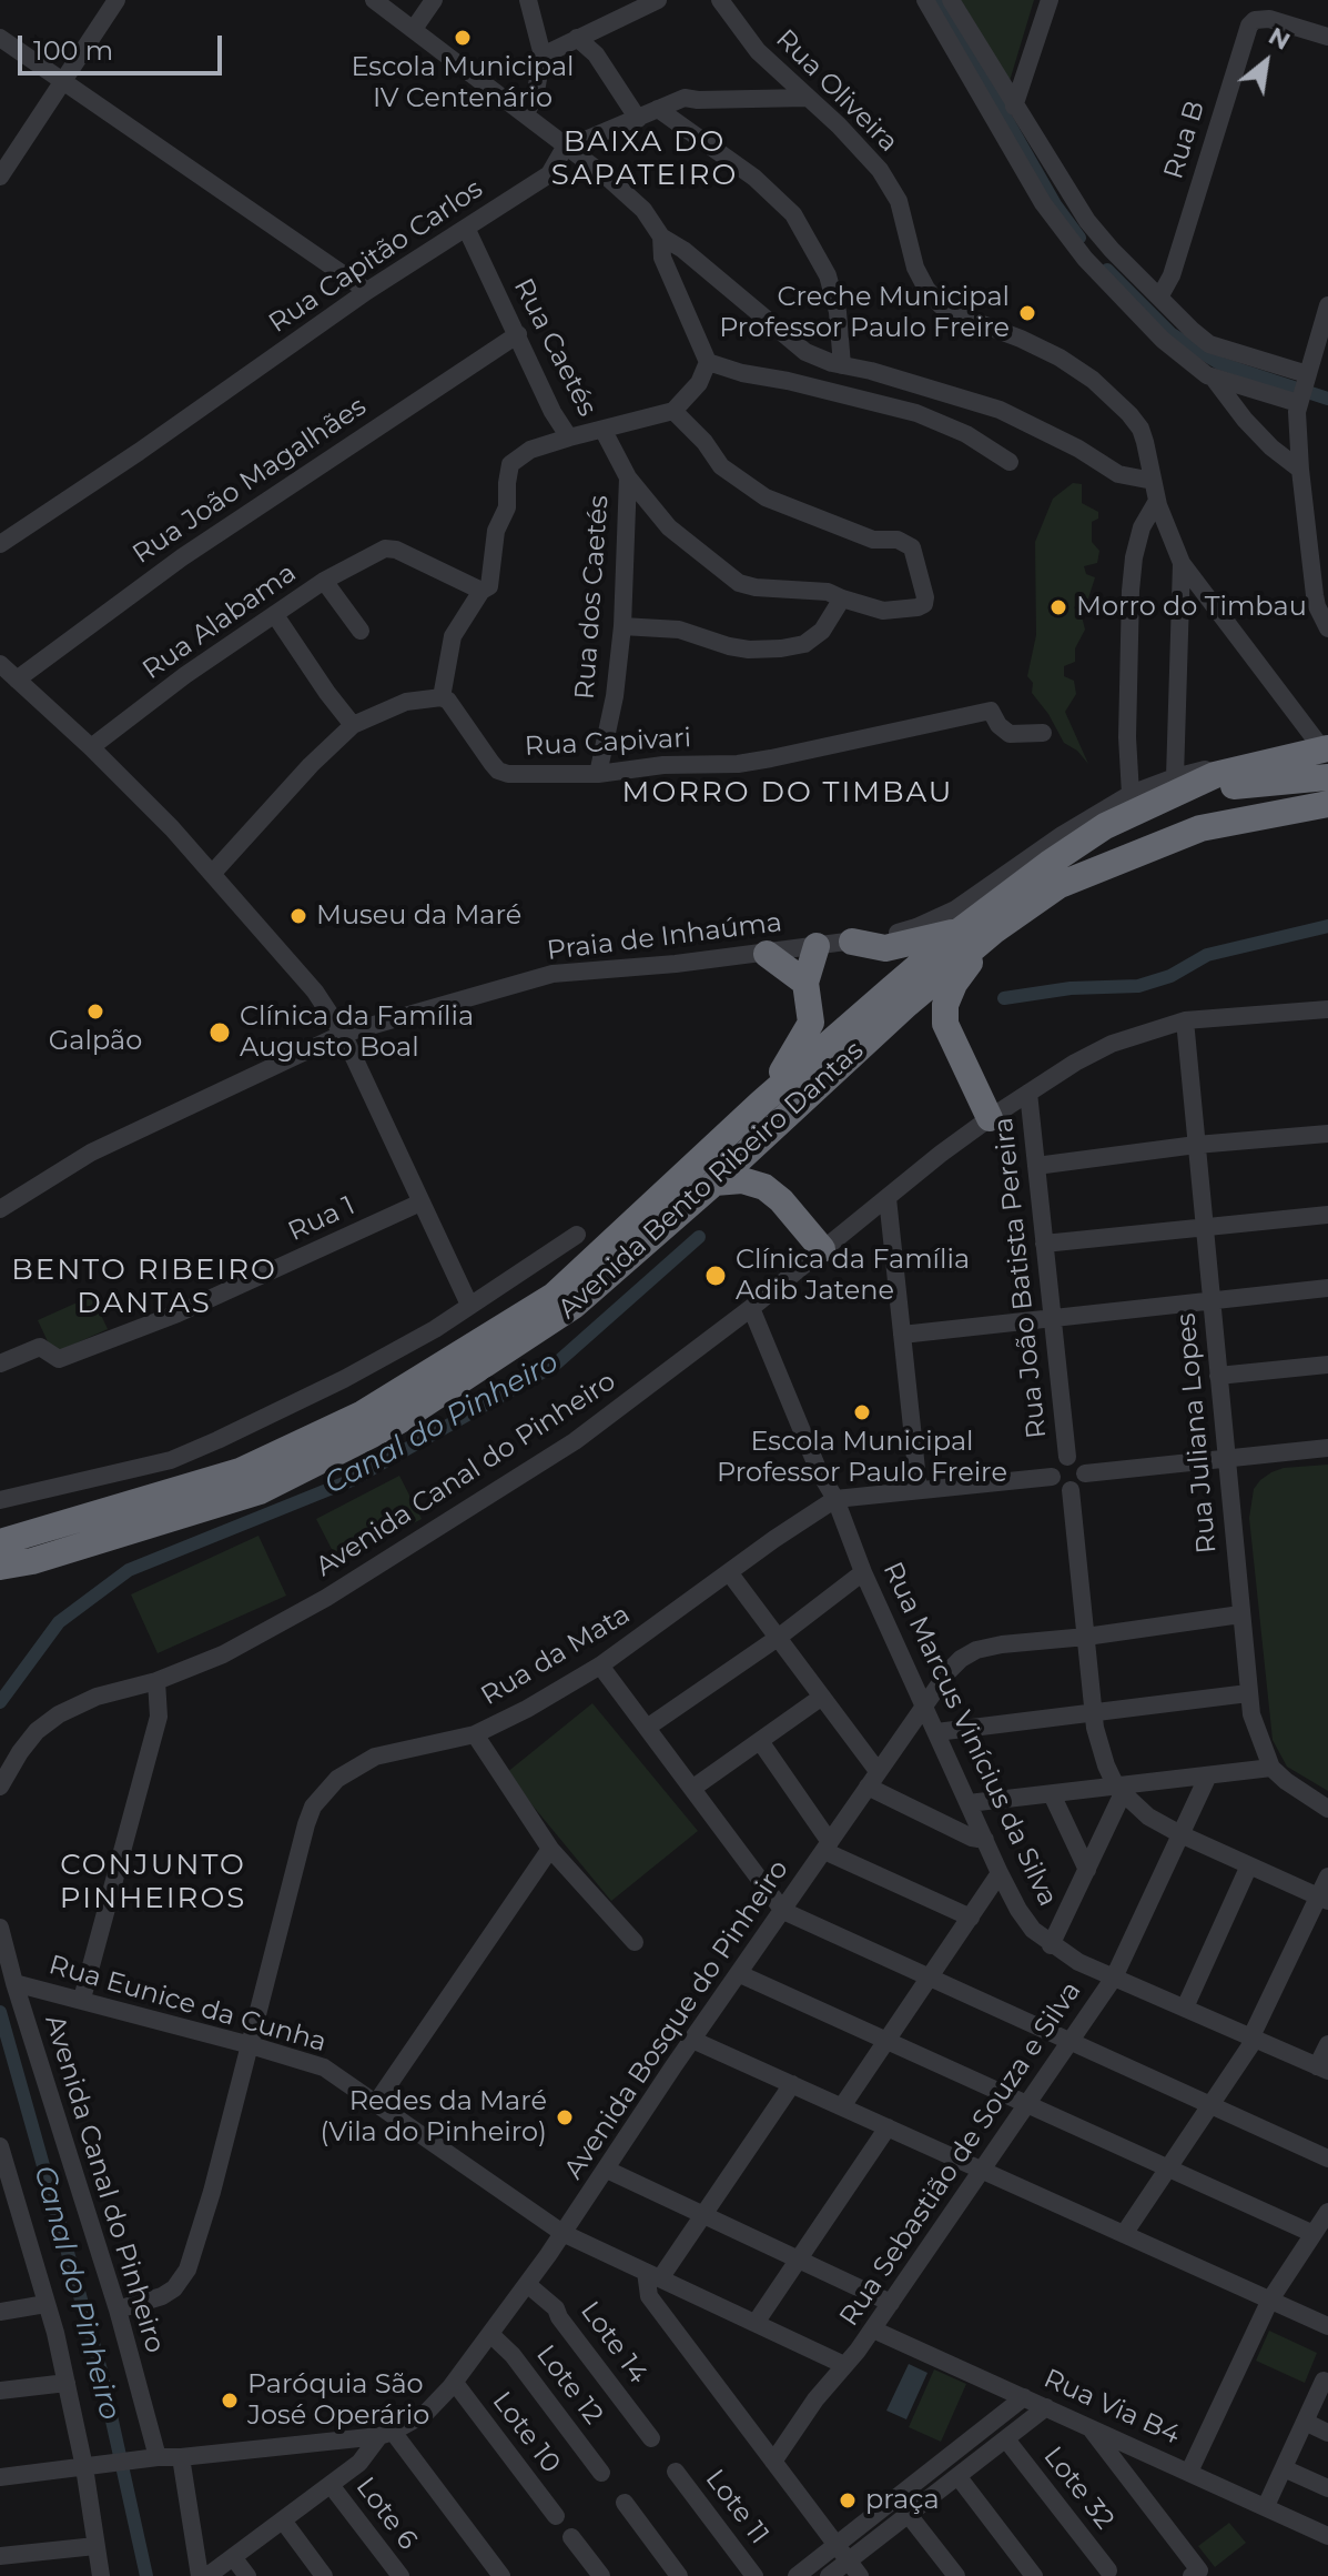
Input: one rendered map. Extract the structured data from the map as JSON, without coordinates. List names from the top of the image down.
{
  "streets": {
    "highway": ["Avenida Bento Ribeiro Dantas"],
    "street": [
      "Rua Oliveira",
      "Rua B",
      "Rua Capitão Carlos",
      "Rua Caetés",
      "Rua João Magalhães",
      "Rua dos Caetés",
      "Rua Alabama",
      "Rua Capivari",
      "Praia de Inhaúma",
      "Rua 1",
      "Rua João Batista Pereira",
      "Rua Juliana Lopes",
      "Avenida Canal do Pinheiro",
      "Rua da Mata",
      "Rua Marcus Vinícius da Silva",
      "Rua Eunice da Cunha",
      "Avenida Bosque do Pinheiro",
      "Rua Sebastião de Souza e Silva",
      "Lote 14",
      "Lote 12",
      "Rua Via B4",
      "Lote 10",
      "Lote 32",
      "Lote 11",
      "Lote 6"
    ]
  },
  "crossings": [
    ["Rua Oliveira", "Praia de Inhaúma"],
    ["Rua Capitão Carlos", "Rua Caetés"],
    ["Rua Caetés", "Rua João Magalhães"],
    ["Rua Caetés", "Rua dos Caetés"],
    ["Rua dos Caetés", "Rua Capivari"],
    ["Rua João Batista Pereira", "Avenida Canal do Pinheiro"],
    ["Rua João Batista Pereira", "Rua da Mata"],
    ["Rua Juliana Lopes", "Avenida Canal do Pinheiro"],
    ["Rua Juliana Lopes", "Avenida Bosque do Pinheiro"],
    ["Avenida Canal do Pinheiro", "Rua da Mata"],
    ["Avenida Canal do Pinheiro", "Rua Marcus Vinícius da Silva"],
    ["Avenida Canal do Pinheiro", "Rua Eunice da Cunha"],
    ["Avenida Canal do Pinheiro", "Avenida Bosque do Pinheiro"],
    ["Rua da Mata", "Rua Marcus Vinícius da Silva"],
    ["Rua da Mata", "Rua Eunice da Cunha"],
    ["Rua Marcus Vinícius da Silva", "Avenida Bosque do Pinheiro"],
    ["Rua Marcus Vinícius da Silva", "Rua Sebastião de Souza e Silva"],
    ["Rua Eunice da Cunha", "Avenida Bosque do Pinheiro"],
    ["Rua Eunice da Cunha", "Rua Sebastião de Souza e Silva"],
    ["Avenida Bosque do Pinheiro", "Rua Sebastião de Souza e Silva"],
    ["Avenida Bosque do Pinheiro", "Lote 14"],
    ["Avenida Bosque do Pinheiro", "Lote 12"],
    ["Avenida Bosque do Pinheiro", "Lote 10"],
    ["Rua Sebastião de Souza e Silva", "Rua Via B4"]
  ],
  "districts": [
    "BAIXA DO SAPATEIRO",
    "MORRO DO TIMBAU",
    "BENTO RIBEIRO DANTAS",
    "CONJUNTO PINHEIROS"
  ],
  "water": ["Canal do Pinheiro"],
  "places": [
    "Escola Municipal IV Centenário",
    "Creche Municipal Professor Paulo Freire",
    "Morro do Timbau",
    "Museu da Maré",
    "Galpão",
    "Clínica da Família Augusto Boal",
    "Clínica da Família Adib Jatene",
    "Escola Municipal Professor Paulo Freire",
    "Redes da Maré (Vila do Pinheiro)",
    "Paróquia São José Operário",
    "praça"
  ],
  "scale_bar": "100 m",
  "north": "top right"
}
